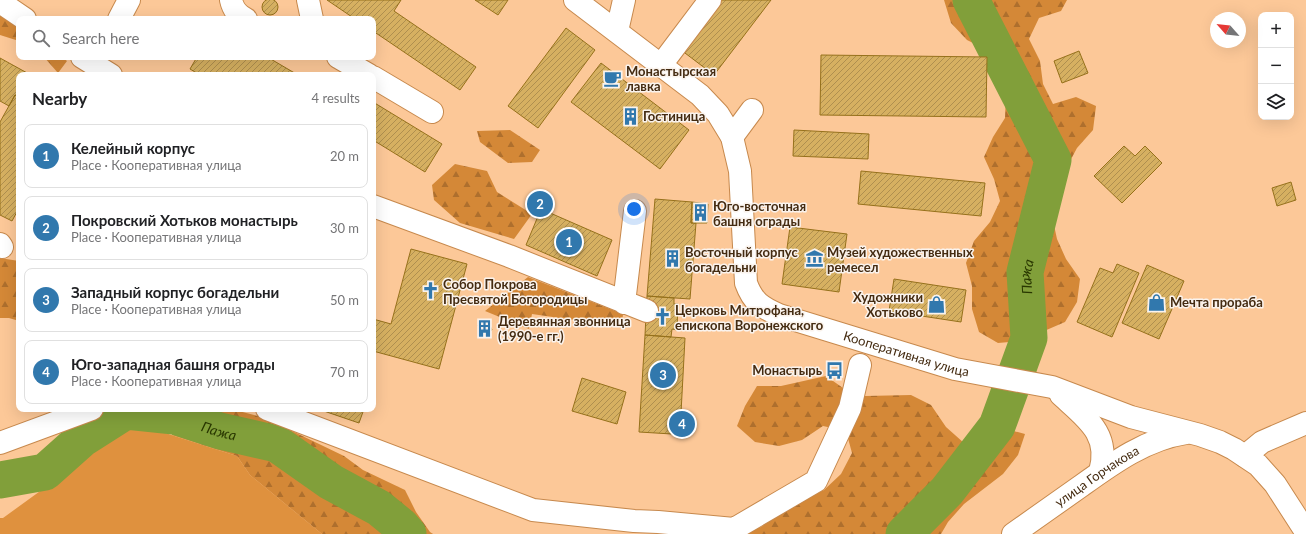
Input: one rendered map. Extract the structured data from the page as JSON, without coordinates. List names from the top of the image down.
{
  "streets": {
    "main road": ["Кооперативная улица", "улица Горчакова"]
  },
  "crossings": [
    ["Кооперативная улица", "улица Горчакова"]
  ],
  "water": ["Пажа"],
  "places": {
    "cafe": ["Монастырская лавка"],
    "building": [
      "Гостиница",
      "Юго-восточная башня ограды",
      "Восточный корпус богадельни",
      "Деревянная звонница (1990-е гг.)"
    ],
    "museum": ["Музей художественных ремесел"],
    "church": ["Собор Покрова Пресвятой Богородицы", "Церковь Митрофана, епископа Воронежского"],
    "shop": ["Мечта прораба", "Художники Хотьково"],
    "bus stop": ["Монастырь"]
  },
  "north": "top left",
  "page": {
    "map_buttons": ["+", "−"],
    "search": "Search here",
    "heading": ["Nearby", "4 results"],
    "list": [
      {
        "mark": "1",
        "name": "Келейный корпус",
        "note": "Place · Кооперативная улица",
        "value": "20 m"
      },
      {
        "mark": "2",
        "name": "Покровский Хотьков монастырь",
        "note": "Place · Кооперативная улица",
        "value": "30 m"
      },
      {
        "mark": "3",
        "name": "Западный корпус богадельни",
        "note": "Place · Кооперативная улица",
        "value": "50 m"
      },
      {
        "mark": "4",
        "name": "Юго-западная башня ограды",
        "note": "Place · Кооперативная улица",
        "value": "70 m"
      }
    ],
    "pins": [
      "2",
      "1",
      "3",
      "4"
    ]
  }
}
